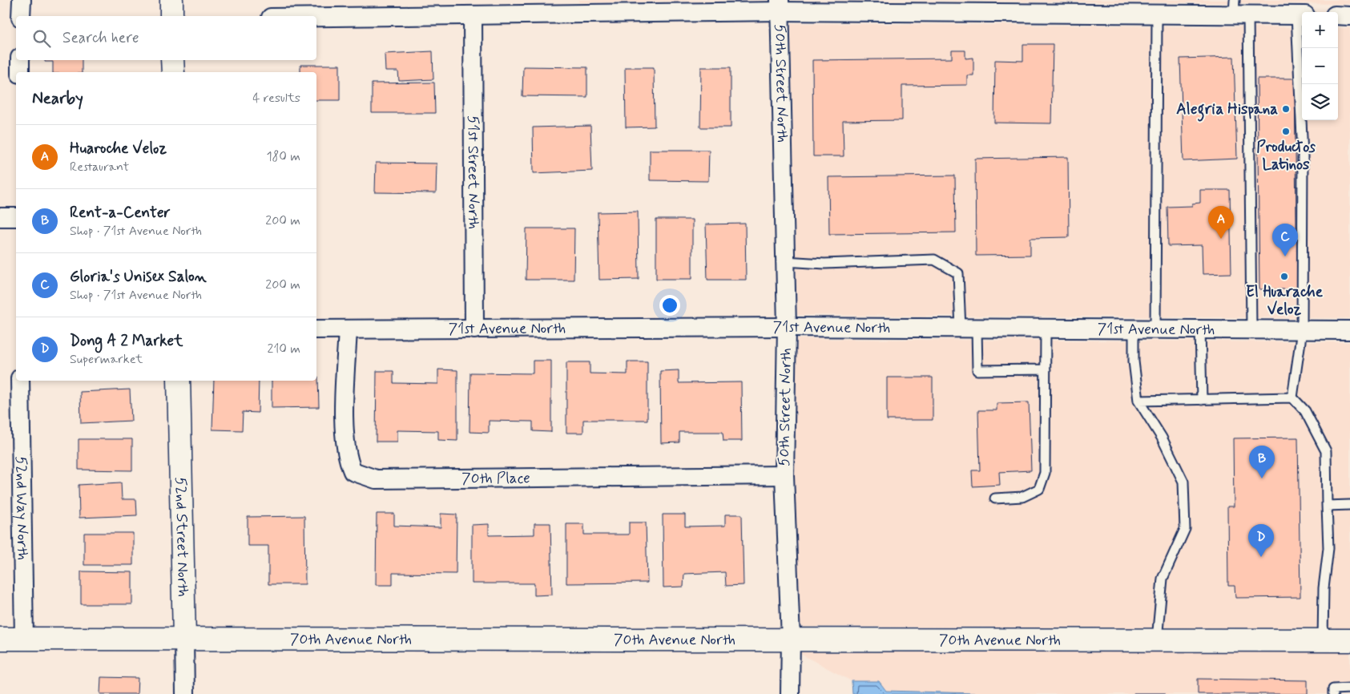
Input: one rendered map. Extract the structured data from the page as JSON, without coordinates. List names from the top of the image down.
{
  "streets": {
    "street": [
      "50th Street North",
      "51st Street North",
      "71st Avenue North",
      "70th Place",
      "52nd Way North",
      "52nd Street North",
      "70th Avenue North"
    ]
  },
  "crossings": [
    ["50th Street North", "71st Avenue North"],
    ["50th Street North", "70th Place"],
    ["50th Street North", "70th Avenue North"],
    ["51st Street North", "71st Avenue North"],
    ["71st Avenue North", "70th Place"],
    ["52nd Way North", "70th Avenue North"],
    ["52nd Street North", "70th Avenue North"]
  ],
  "places": ["Alegria Hispana", "Productos Latinos", "El Huarache Veloz"],
  "page": {
    "map_buttons": ["+", "−"],
    "search": "Search here",
    "heading": ["Nearby", "4 results"],
    "list": [
      {
        "mark": "A",
        "name": "Huaroche Veloz",
        "note": "Restaurant",
        "value": "180 m"
      },
      {
        "mark": "B",
        "name": "Rent-a-Center",
        "note": "Shop · 71st Avenue North",
        "value": "200 m"
      },
      {
        "mark": "C",
        "name": "Gloria's Unisex Salon",
        "note": "Shop · 71st Avenue North",
        "value": "200 m"
      },
      {
        "mark": "D",
        "name": "Dong A 2 Market",
        "note": "Supermarket",
        "value": "210 m"
      }
    ],
    "pins": [
      "A",
      "C",
      "B",
      "D"
    ]
  }
}
